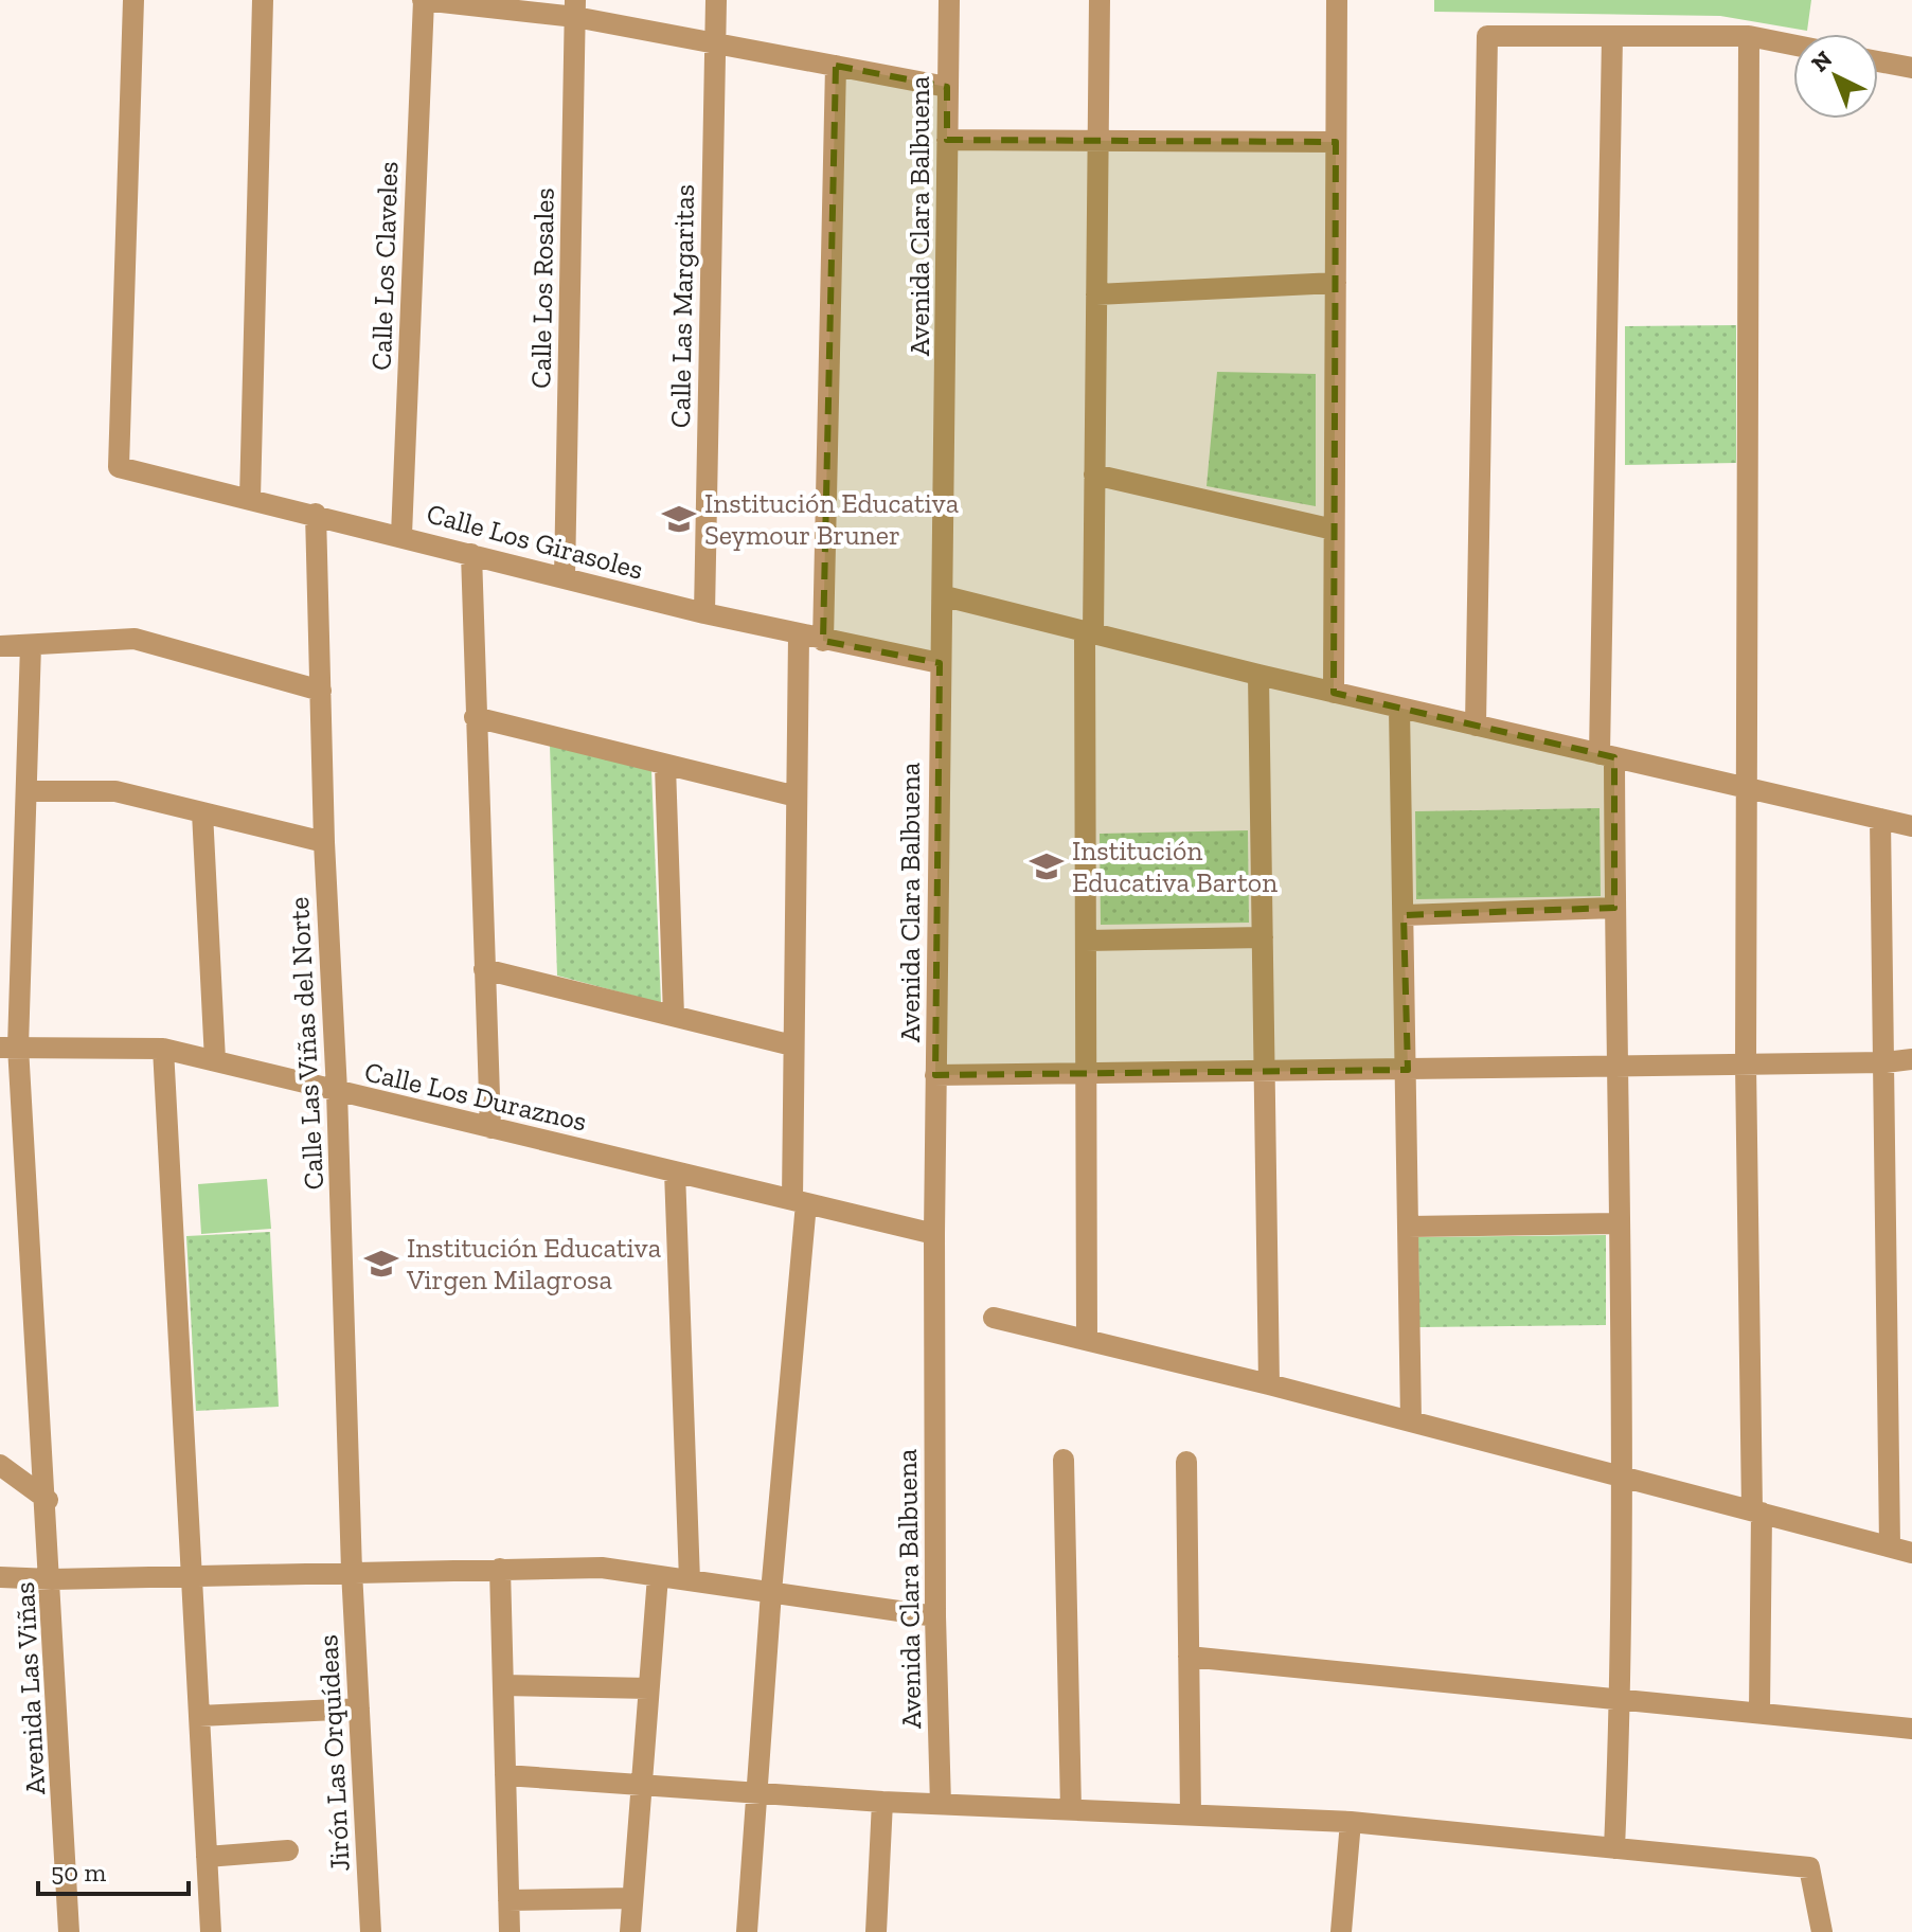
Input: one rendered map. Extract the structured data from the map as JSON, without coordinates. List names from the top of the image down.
{
  "streets": {
    "street": [
      "Avenida Clara Balbuena",
      "Calle Los Claveles",
      "Calle Los Rosales",
      "Calle Las Margaritas",
      "Calle Los Girasoles",
      "Calle Las Viñas del Norte",
      "Calle Los Duraznos",
      "Avenida Las Viñas",
      "Jirón Las Orquídeas"
    ]
  },
  "crossings": [
    ["Avenida Clara Balbuena", "Calle Los Girasoles"],
    ["Avenida Clara Balbuena", "Calle Los Duraznos"],
    ["Calle Los Claveles", "Calle Los Girasoles"],
    ["Calle Los Rosales", "Calle Los Girasoles"],
    ["Calle Las Margaritas", "Calle Los Girasoles"],
    ["Calle Los Girasoles", "Calle Las Viñas del Norte"],
    ["Calle Las Viñas del Norte", "Calle Los Duraznos"],
    ["Calle Las Viñas del Norte", "Jirón Las Orquídeas"],
    ["Calle Los Duraznos", "Avenida Las Viñas"]
  ],
  "places": {
    "school or university": ["Institución Educativa Seymour Bruner", "Institución Educativa Barton", "Institución Educativa Virgen Milagrosa"]
  },
  "scale_bar": "50 m",
  "north": "top left"
}
